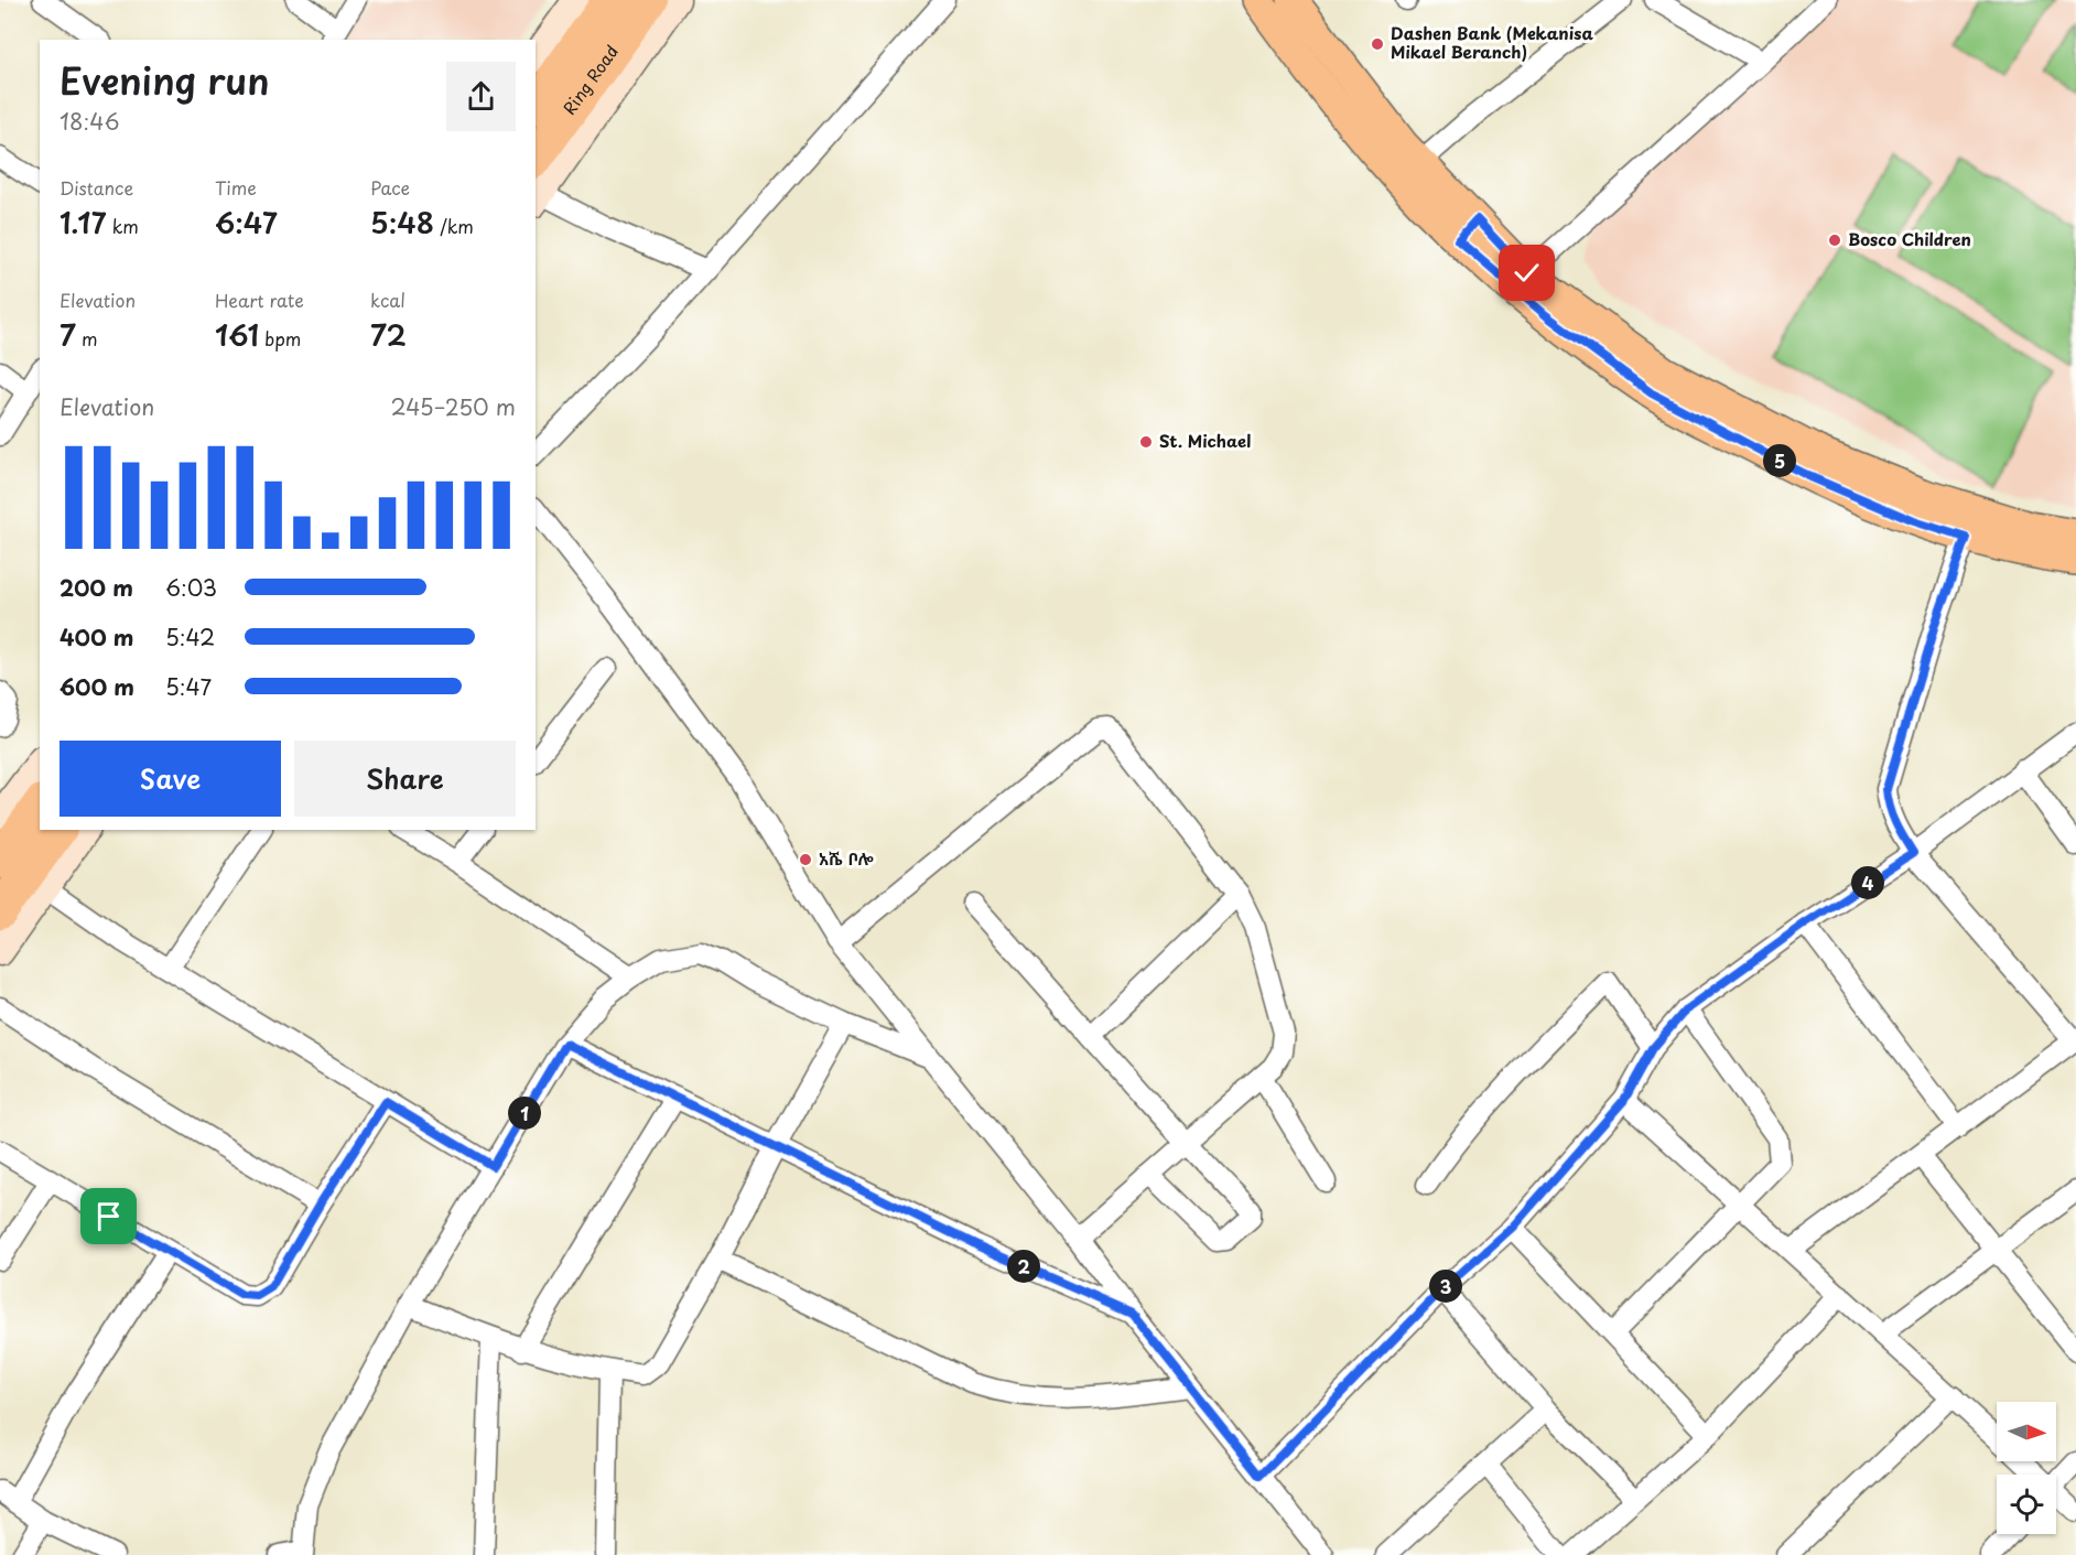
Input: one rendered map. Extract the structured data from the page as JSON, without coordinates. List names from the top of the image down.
{
  "streets": {
    "highway": ["Ring Road"]
  },
  "places": [
    "Dashen Bank (Mekanisa Mikael Beranch)",
    "Bosco Children",
    "St. Michael",
    "አሼ ቦሎ"
  ],
  "north": "right",
  "page": {
    "heading": ["Evening run", "18:46"],
    "stats": [
      ["Distance", "1.17 km"],
      ["Time", "6:47"],
      ["Pace", "5:48 /km"],
      ["Elevation", "7 m"],
      ["Heart rate", "161 bpm"],
      ["kcal", "72"]
    ],
    "chart": ["Elevation", "245–250 m"],
    "pins": [
      "5",
      "4",
      "1",
      "2",
      "3"
    ],
    "list": [
      {
        "name": "200 m",
        "note": "6:03"
      },
      {
        "name": "400 m",
        "note": "5:42"
      },
      {
        "name": "600 m",
        "note": "5:47"
      }
    ],
    "buttons": ["Save", "Share"]
  }
}
